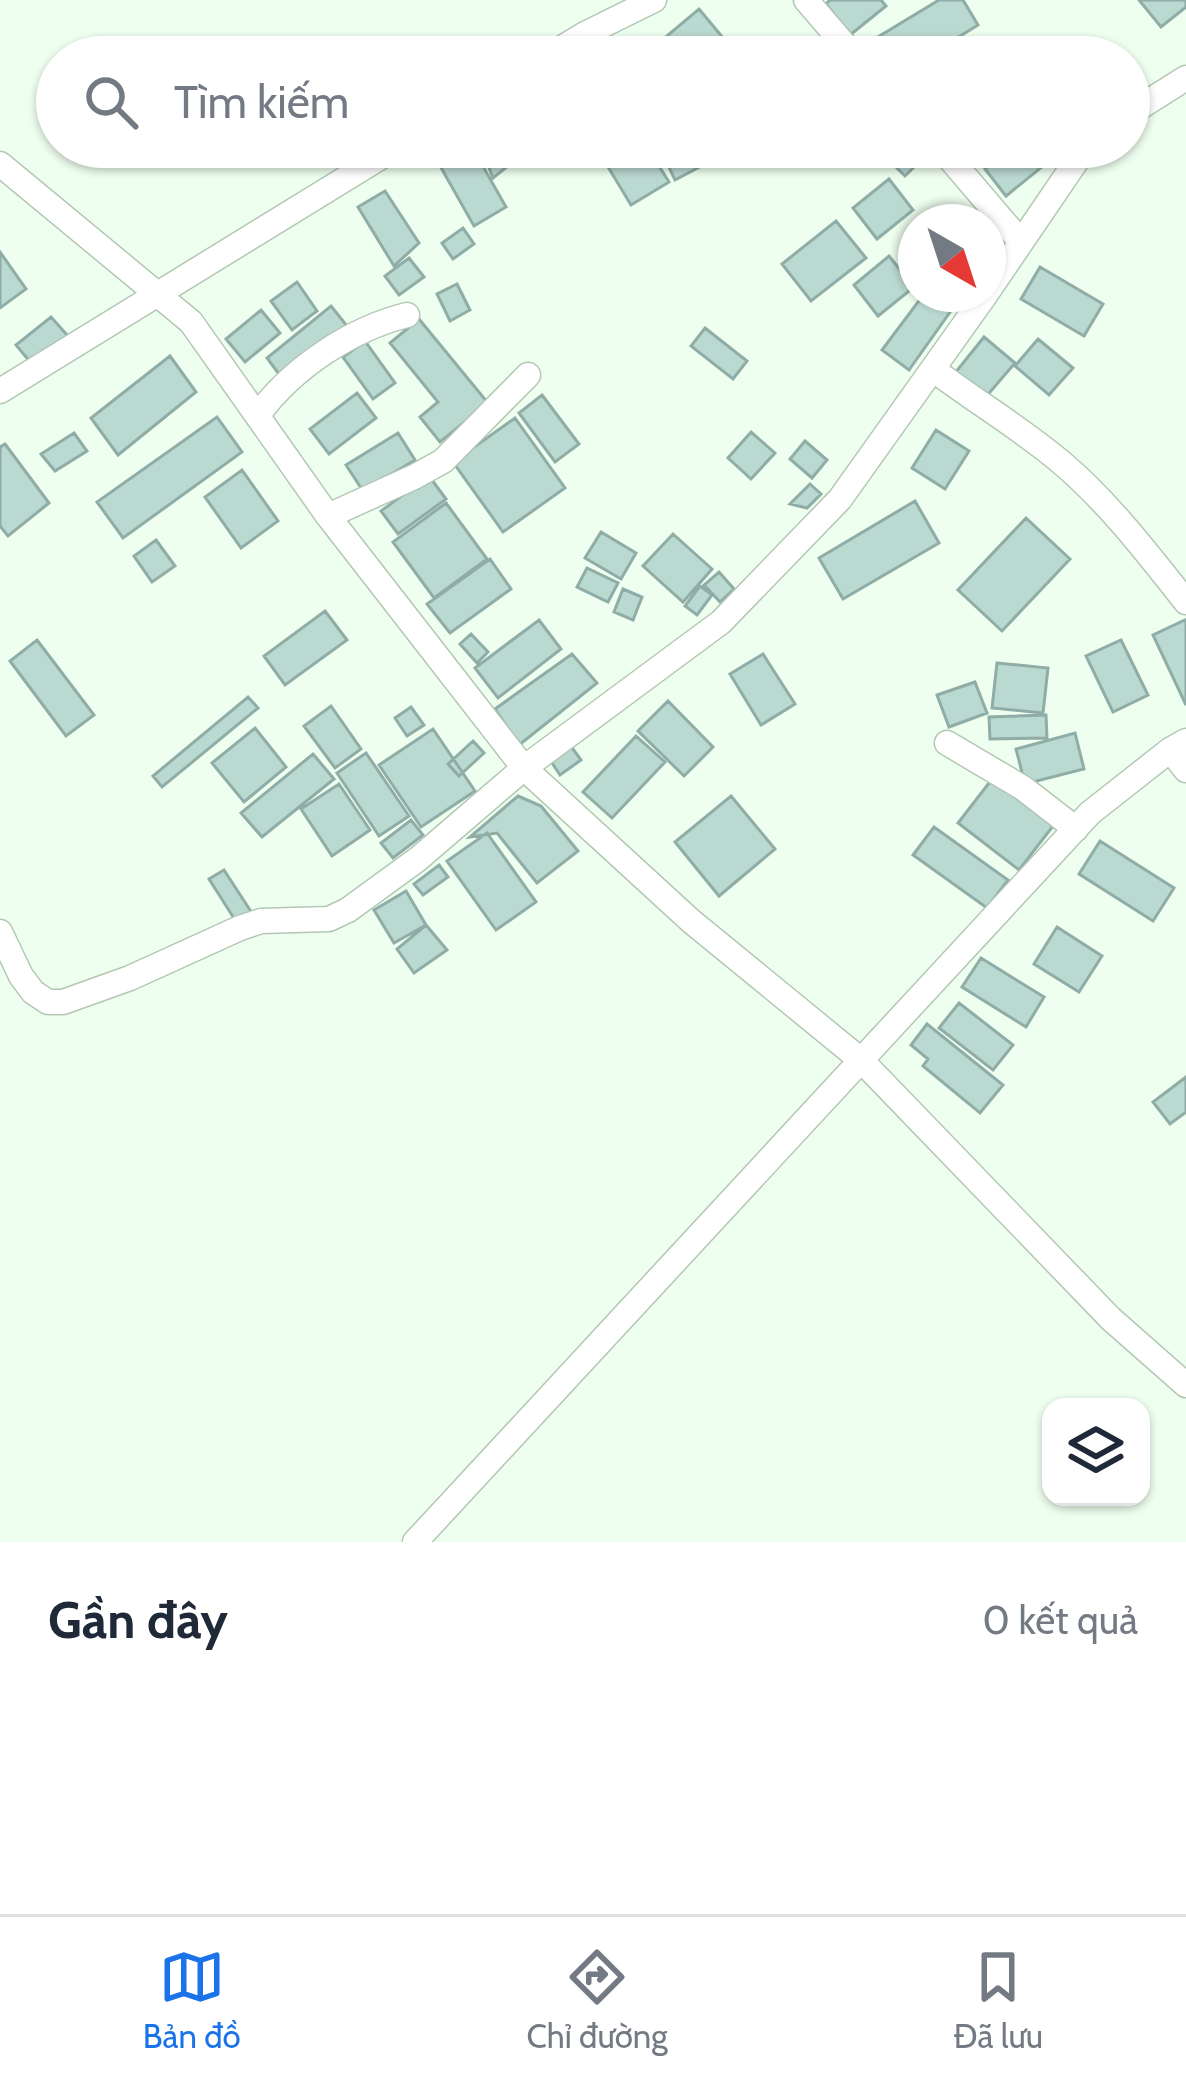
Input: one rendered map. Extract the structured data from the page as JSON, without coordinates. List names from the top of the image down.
{
  "north": "bottom right",
  "page": {
    "search": "Tìm kiếm",
    "heading": ["Gần đây", "0 kết quả"],
    "nav": ["Bản đồ", "Chỉ đường", "Đã lưu"]
  }
}
